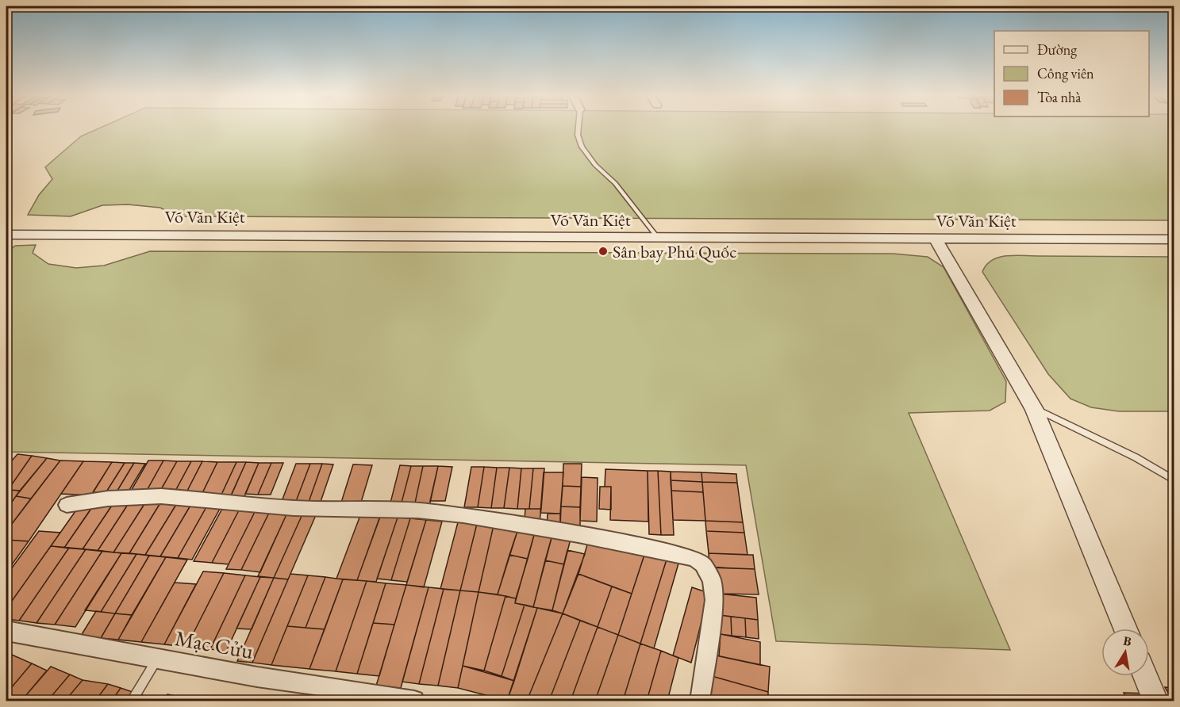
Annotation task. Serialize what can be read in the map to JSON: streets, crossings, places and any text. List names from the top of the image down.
{
  "streets": {
    "street": ["Võ Văn Kiệt", "Mạc Cửu"]
  },
  "places": ["Sân bay Phú Quốc"],
  "legend": ["Đường", "Công viên", "Tòa nhà"],
  "north": "top"
}
